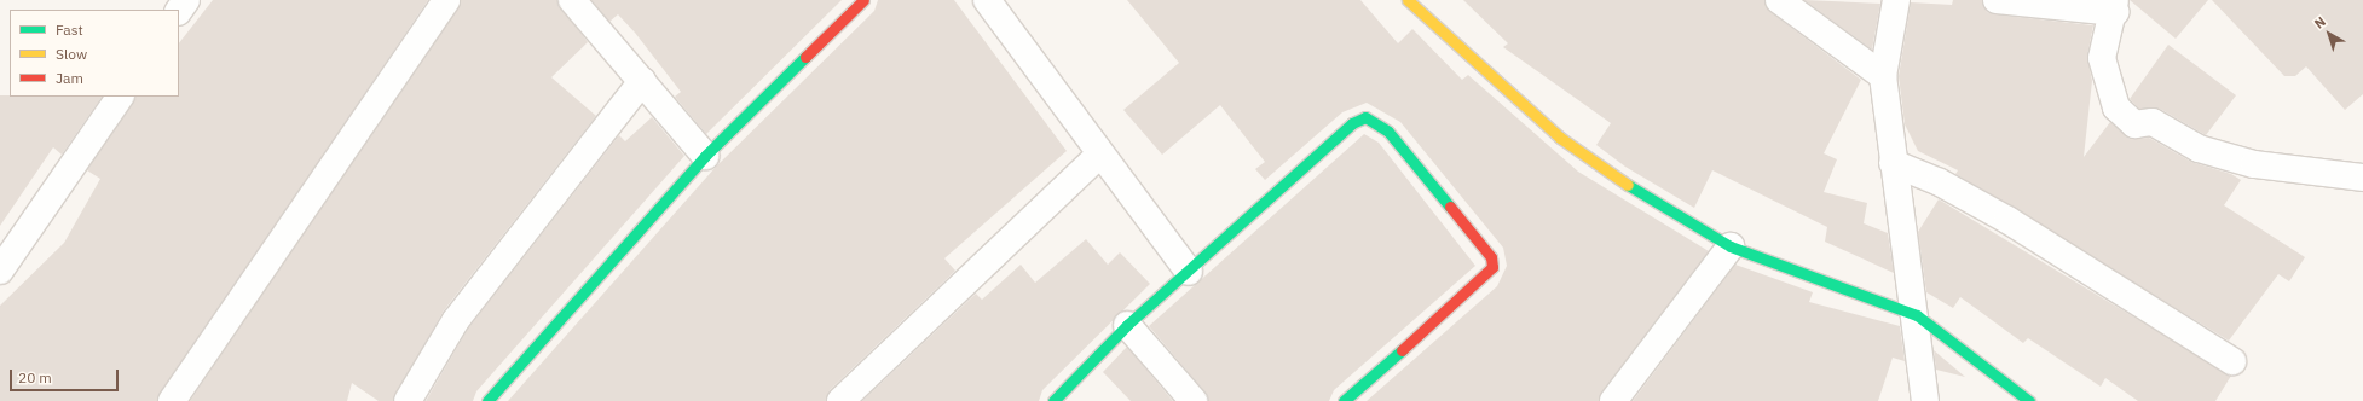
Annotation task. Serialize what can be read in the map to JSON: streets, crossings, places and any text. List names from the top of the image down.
{
  "legend": ["Fast", "Slow", "Jam"],
  "scale_bar": "20 m",
  "north": "top left"
}
